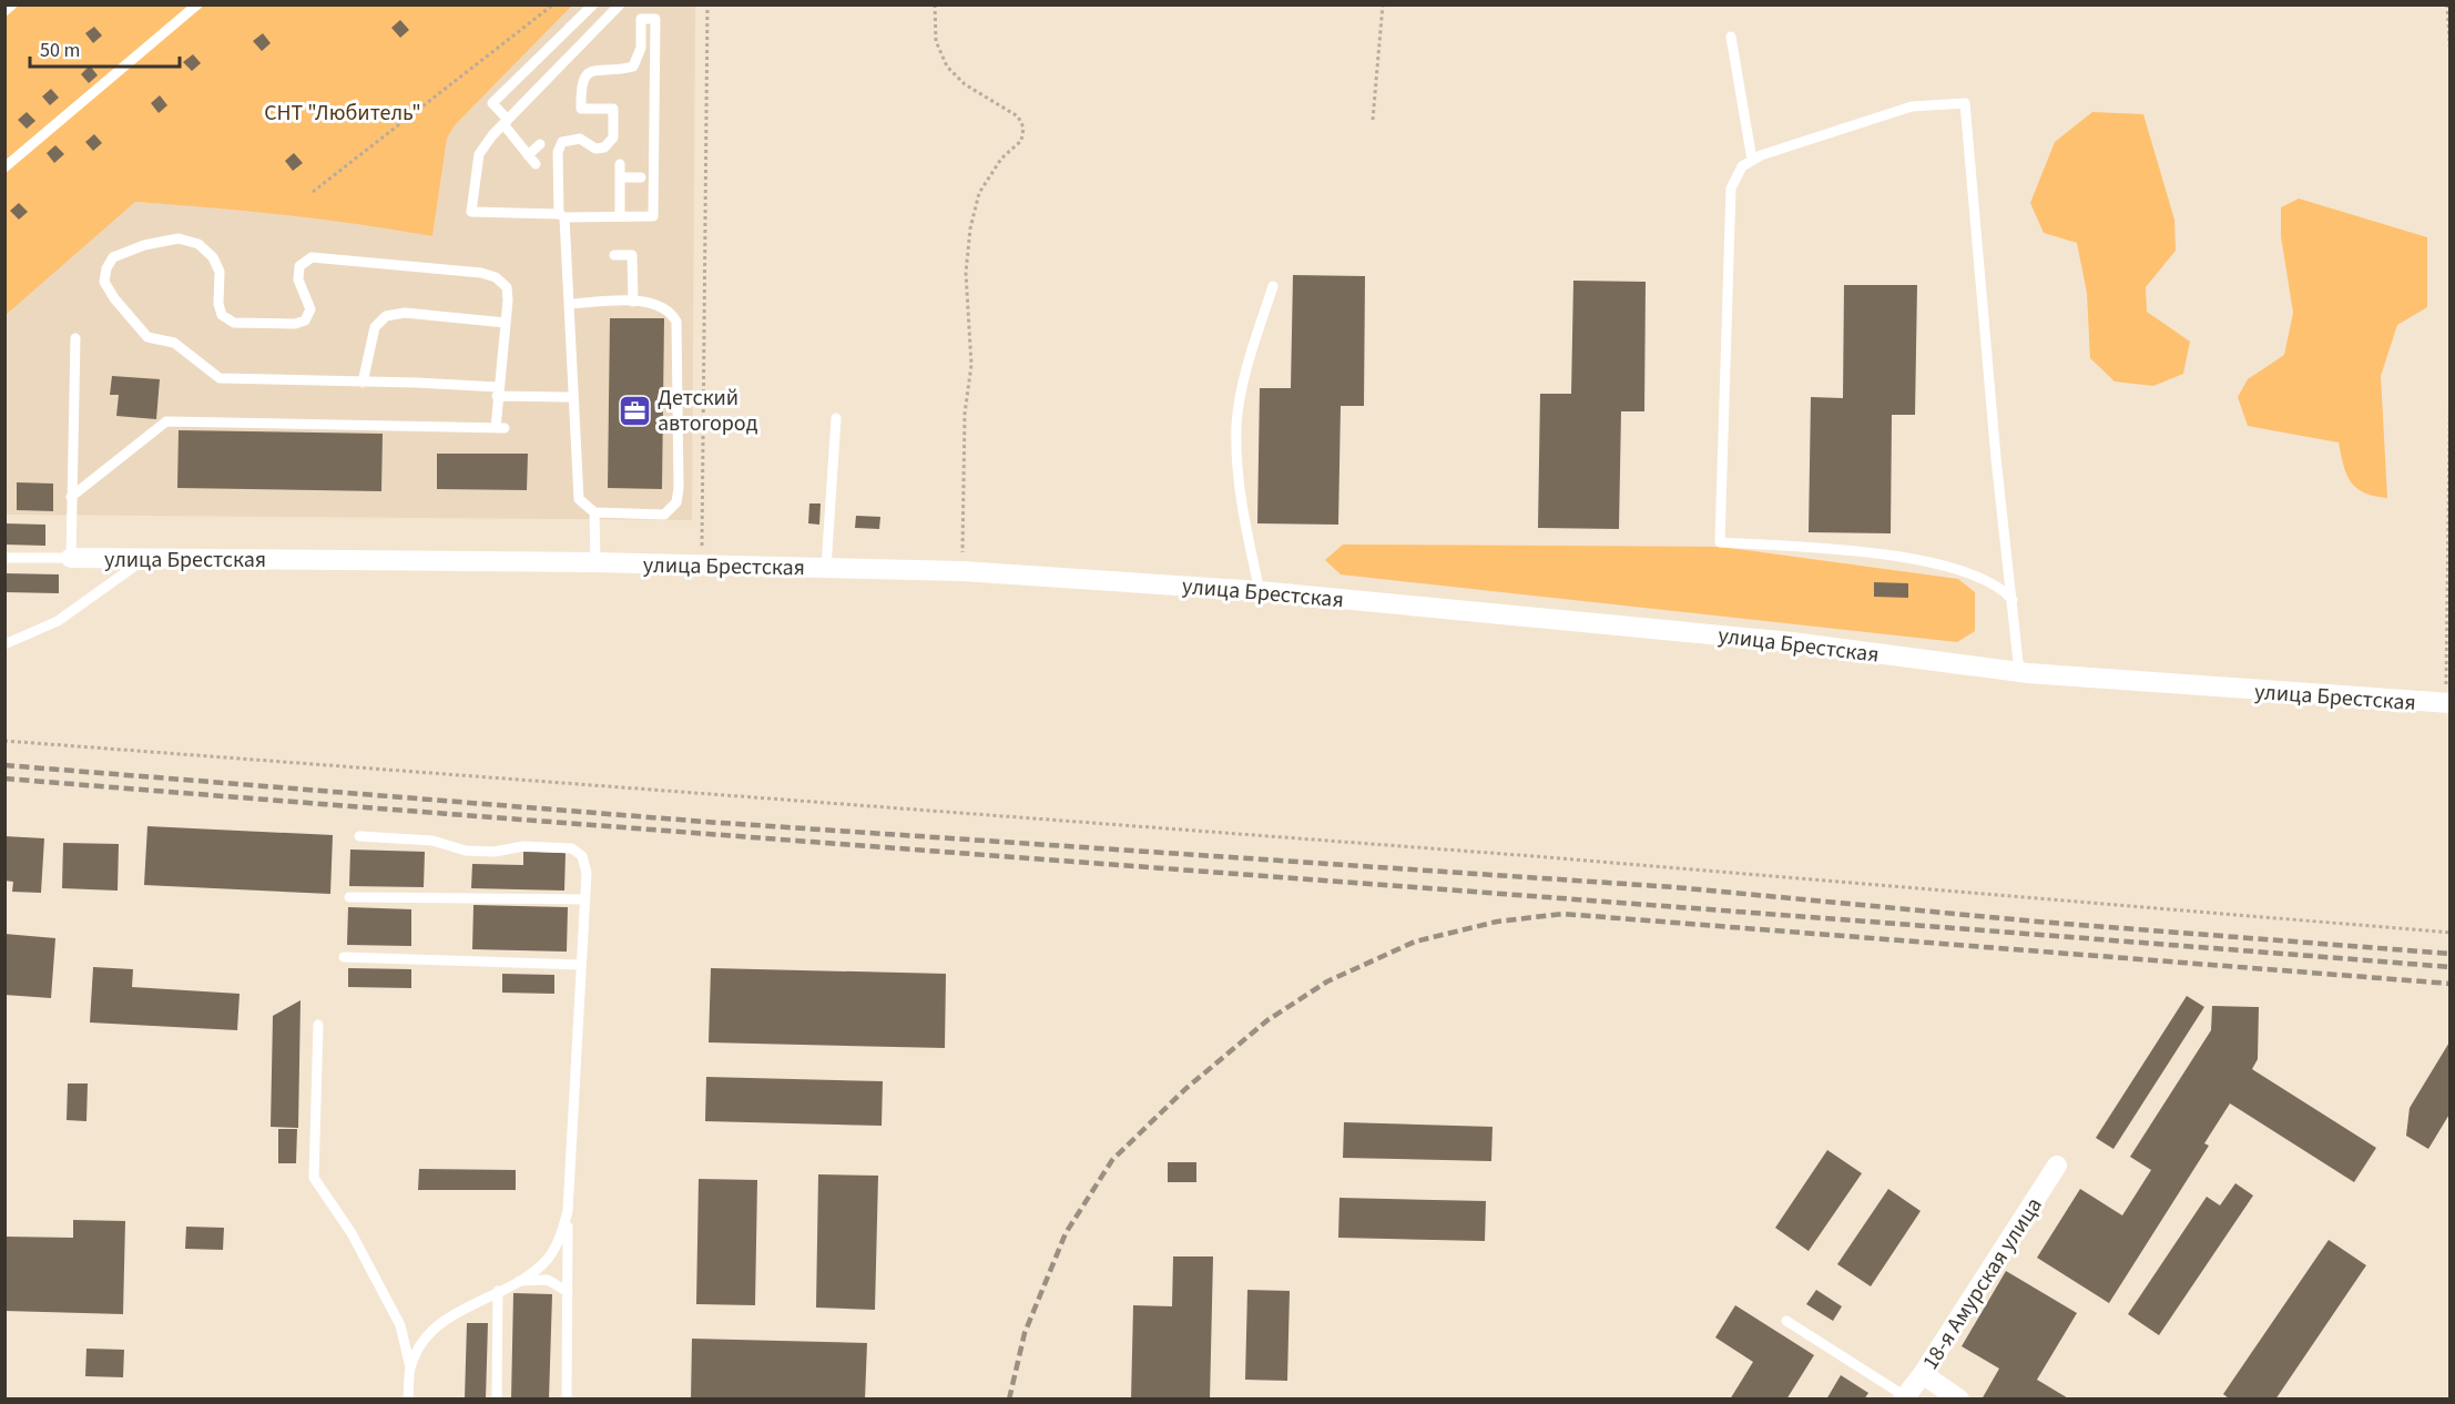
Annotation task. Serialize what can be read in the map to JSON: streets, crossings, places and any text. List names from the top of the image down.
{
  "streets": {
    "street": ["улица Брестская", "18-я Амурская улица"]
  },
  "parks": ["СНТ \"Любитель\""],
  "places": {
    "office": ["Детский автогород"]
  },
  "scale_bar": "50 m"
}
